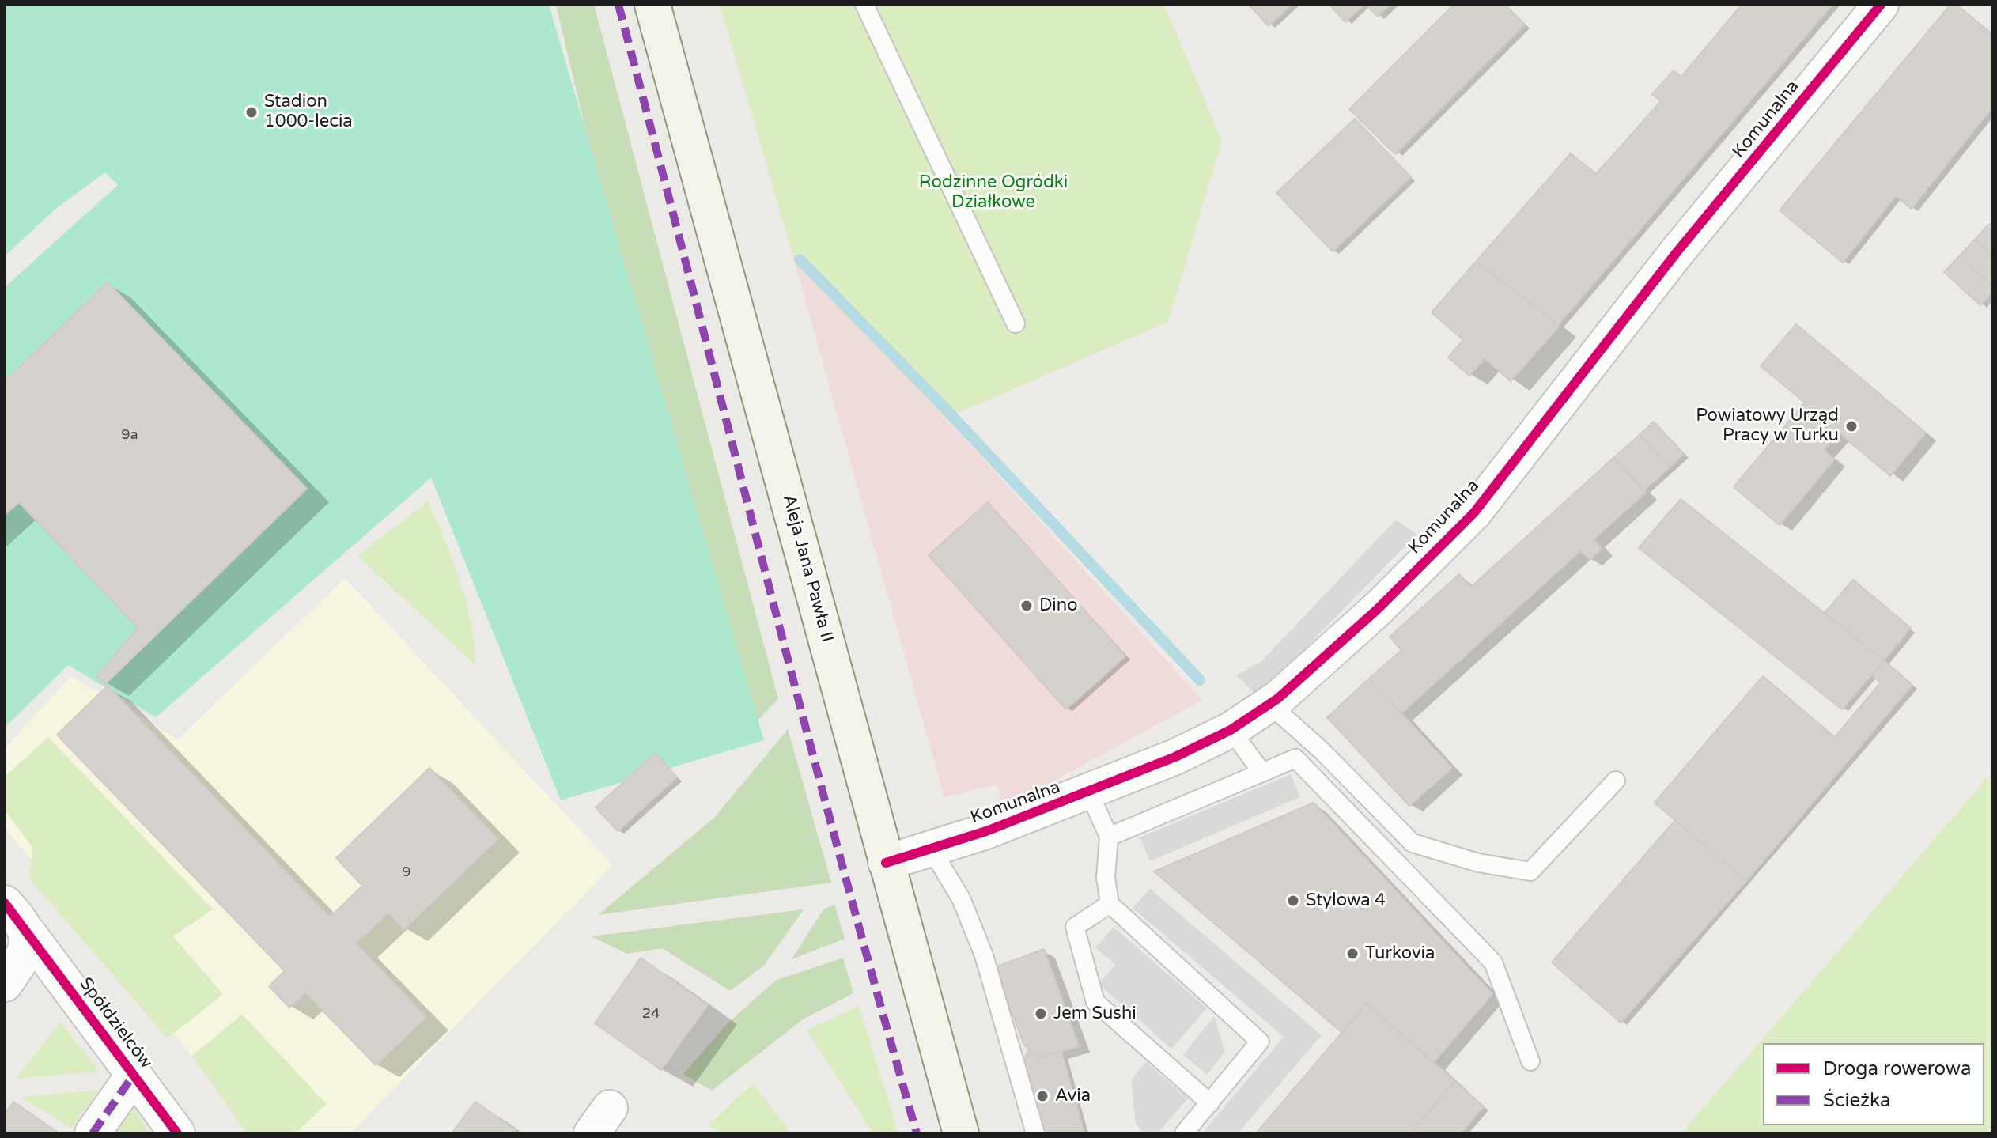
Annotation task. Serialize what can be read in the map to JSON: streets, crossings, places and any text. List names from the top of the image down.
{
  "streets": {
    "main road": ["Aleja Jana Pawła II"],
    "street": ["Komunalna", "Spółdzielców"]
  },
  "crossings": [
    ["Komunalna", "Aleja Jana Pawła II"]
  ],
  "parks": ["Rodzinne Ogródki Działkowe"],
  "places": [
    "Stadion 1000-lecia",
    "Powiatowy Urząd Pracy w Turku",
    "Dino",
    "Stylowa 4",
    "Turkovia",
    "Jem Sushi",
    "Avia"
  ],
  "house_numbers": ["9a", "9", "24"],
  "legend": ["Droga rowerowa", "Ścieżka"]
}
